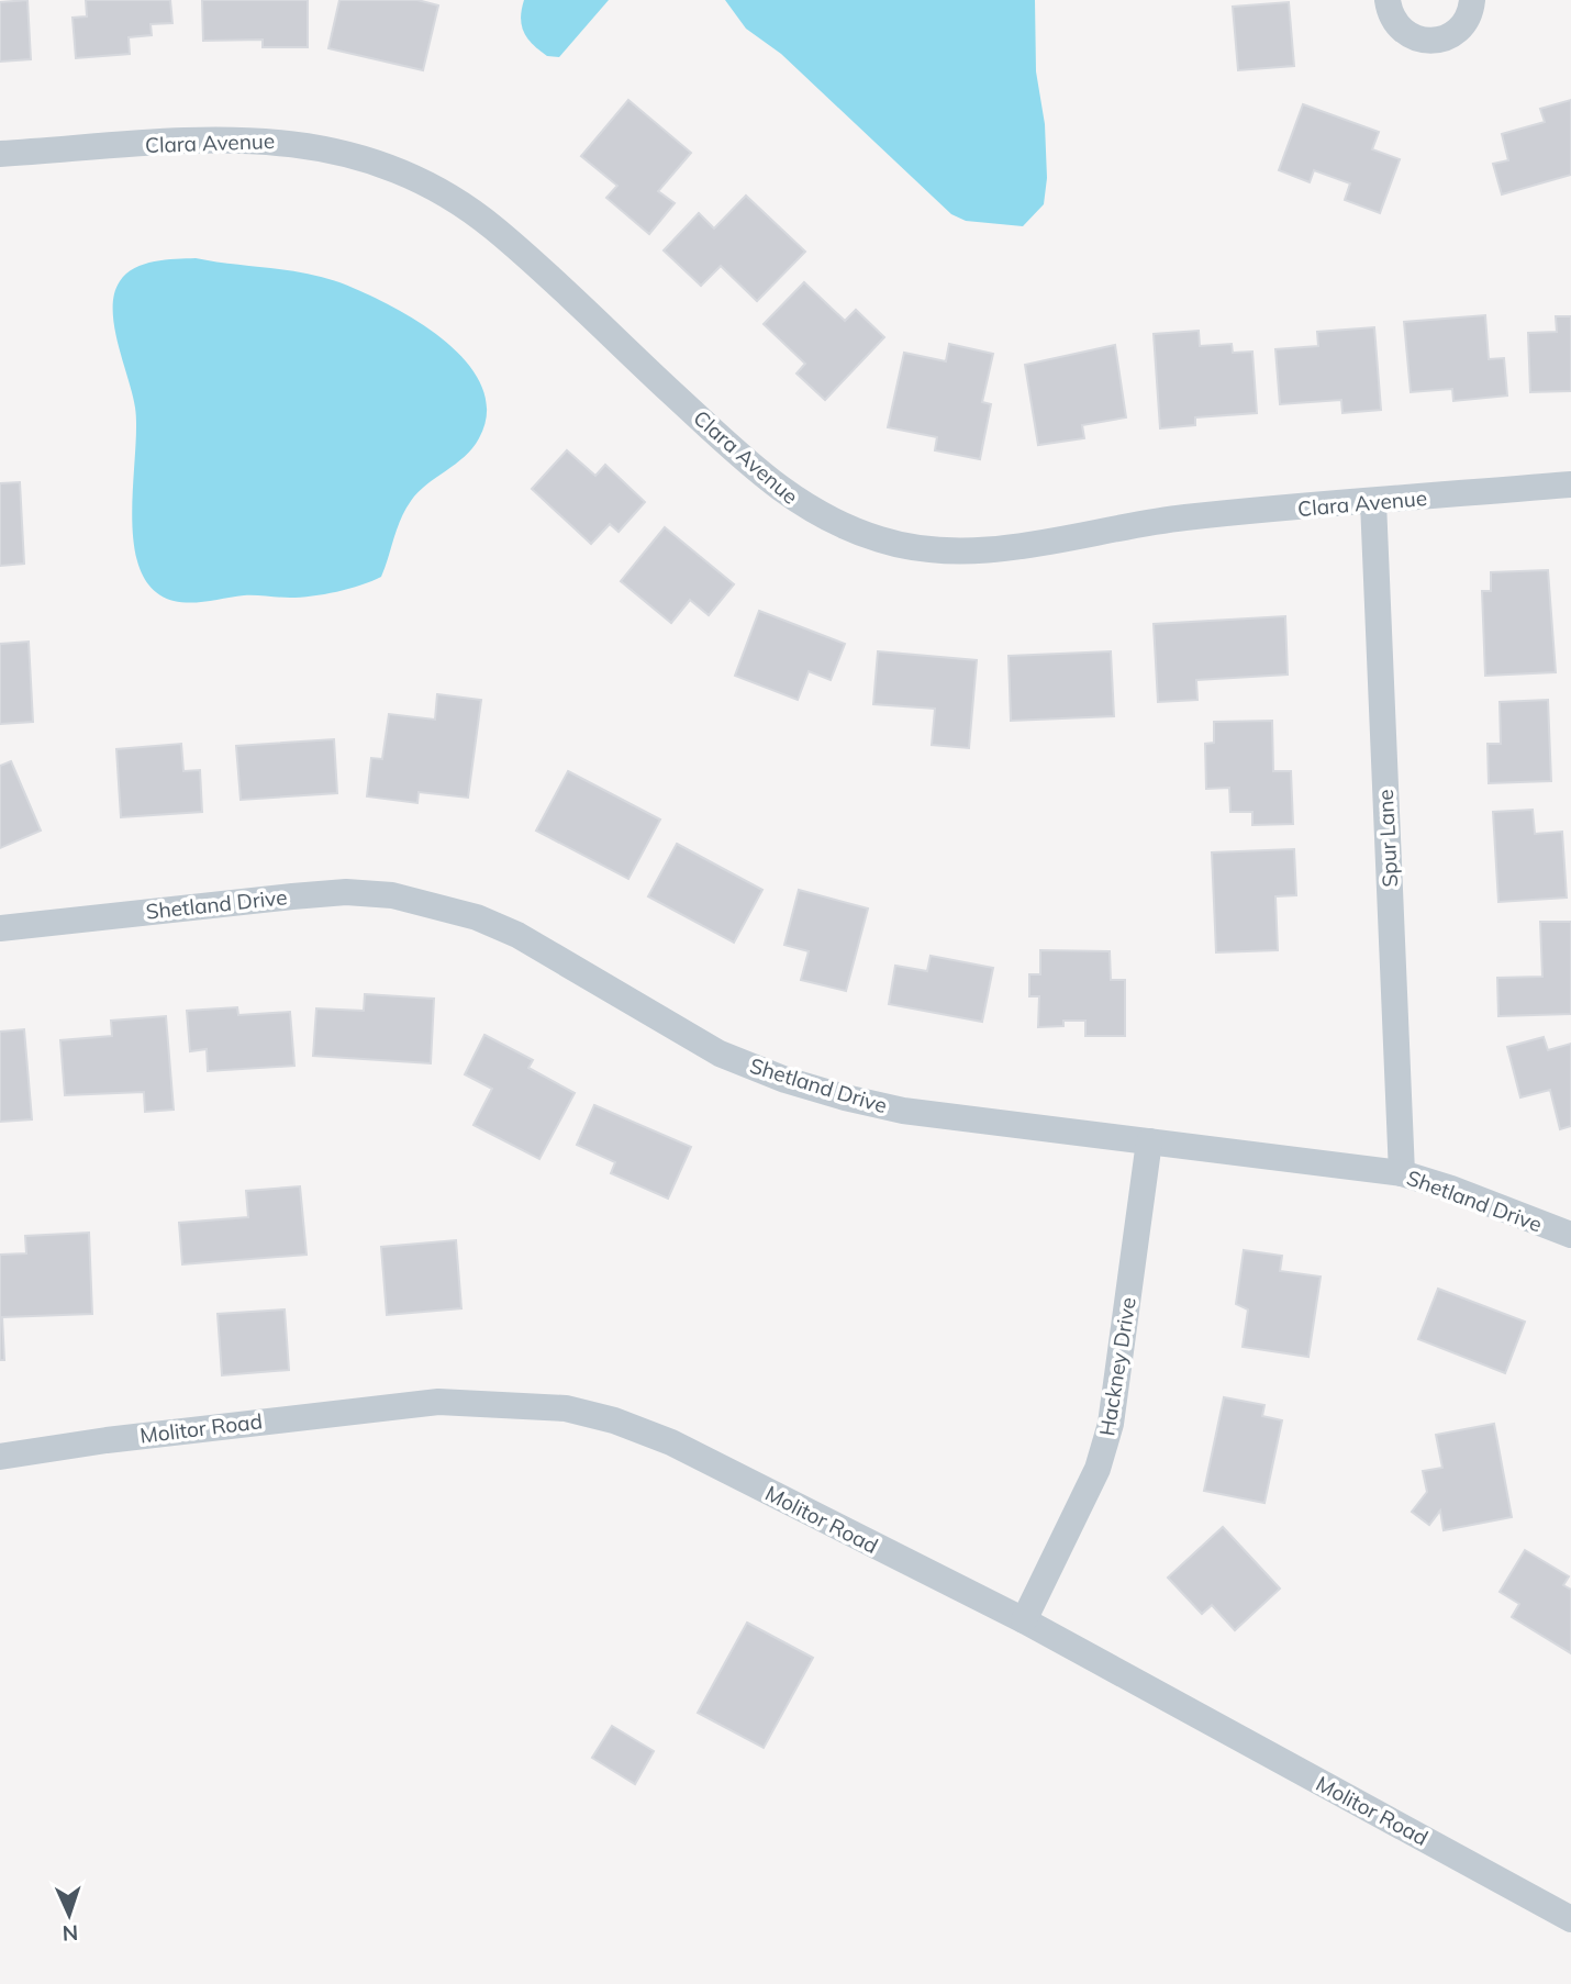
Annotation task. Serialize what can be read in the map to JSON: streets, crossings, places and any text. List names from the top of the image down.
{
  "streets": {
    "street": [
      "Clara Avenue",
      "Spur Lane",
      "Shetland Drive",
      "Hackney Drive",
      "Molitor Road"
    ]
  },
  "crossings": [
    ["Clara Avenue", "Spur Lane"],
    ["Spur Lane", "Shetland Drive"],
    ["Shetland Drive", "Hackney Drive"],
    ["Hackney Drive", "Molitor Road"]
  ],
  "north": "bottom"
}
